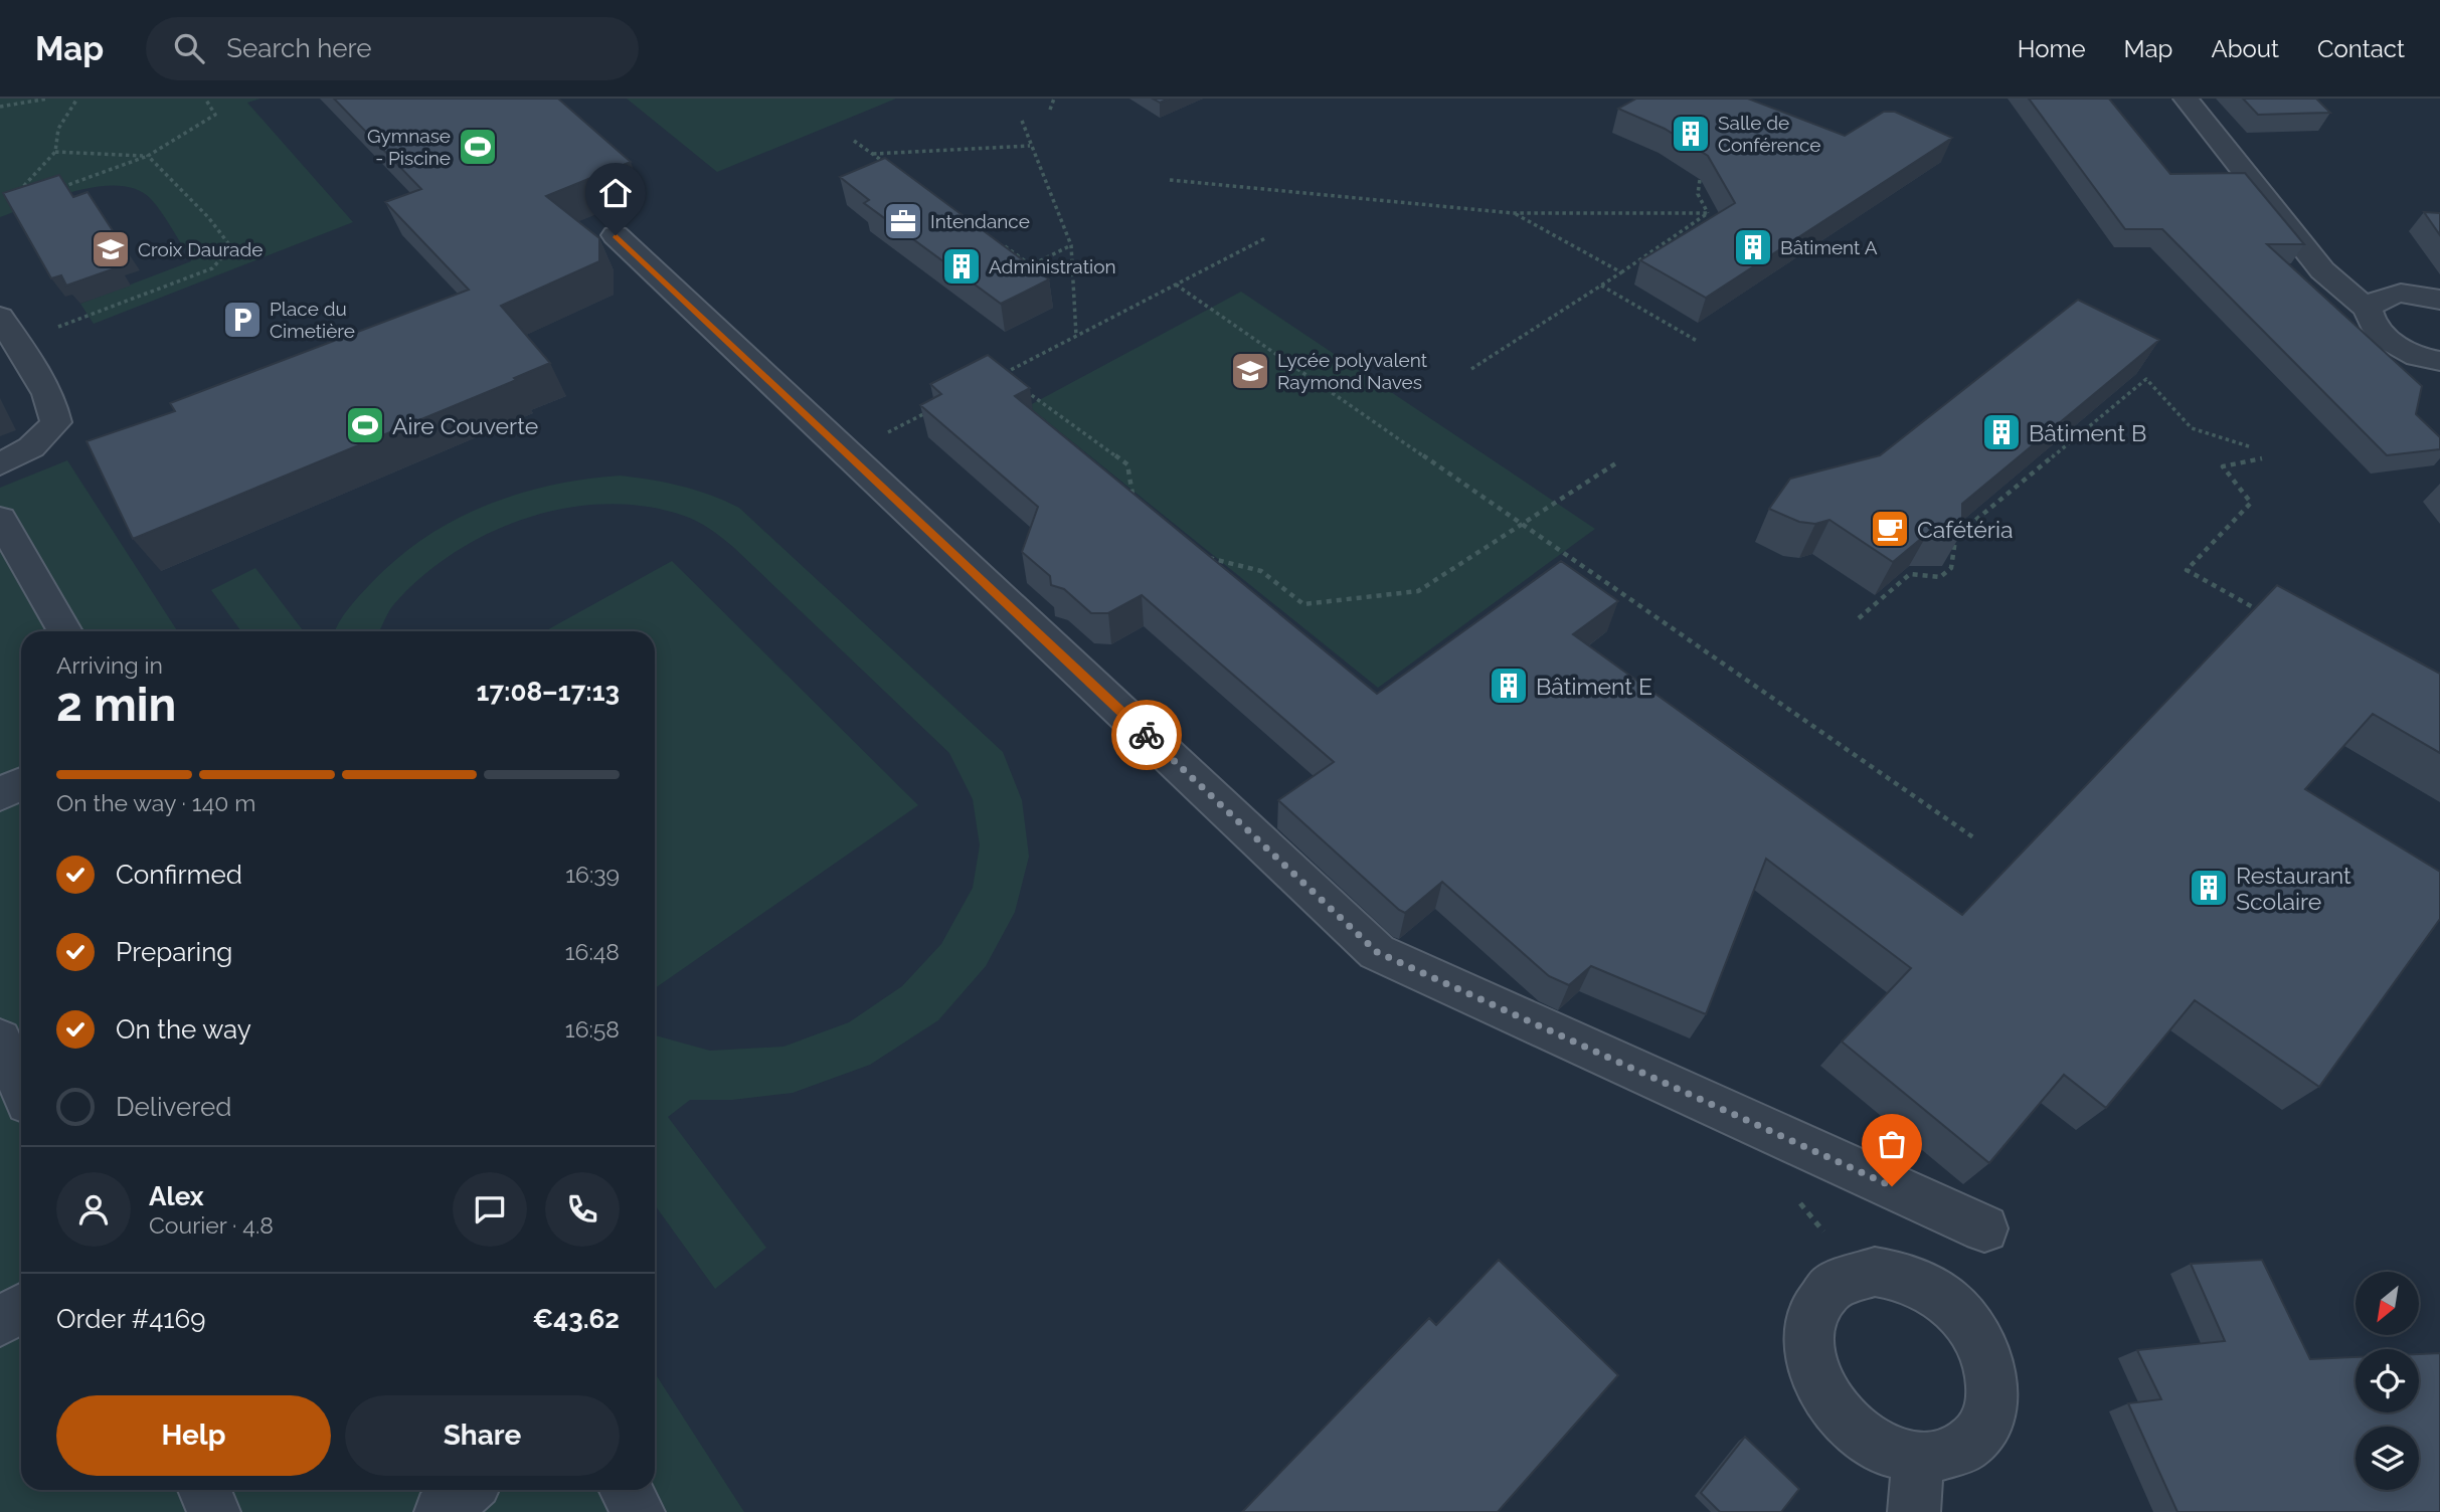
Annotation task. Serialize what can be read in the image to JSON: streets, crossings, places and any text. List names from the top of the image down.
{
  "places": {
    "building": [
      "Salle de Conférence",
      "Bâtiment A",
      "Administration",
      "Bâtiment B",
      "Bâtiment E",
      "Restaurant Scolaire"
    ],
    "sports": ["Gymnase - Piscine", "Aire Couverte"],
    "office": ["Intendance"],
    "school or university": ["Croix Daurade", "Lycée polyvalent Raymond Naves"],
    "parking": ["Place du Cimetière"],
    "cafe": ["Cafétéria"]
  },
  "north": "bottom left",
  "page": {
    "header": "Map",
    "search": "Search here",
    "nav": [
      "Home",
      "Map",
      "About",
      "Contact"
    ],
    "heading": ["2 min", "Arriving in", "17:08–17:13"],
    "panel": [
      "Alex",
      "Courier · 4.8",
      "Order #4169",
      "€43.62"
    ],
    "bar": "On the way · 140 m",
    "list": [
      ["Confirmed", "16:39"],
      ["Preparing", "16:48"],
      ["On the way", "16:58"],
      "Delivered"
    ],
    "buttons": ["Help", "Share"]
  }
}
